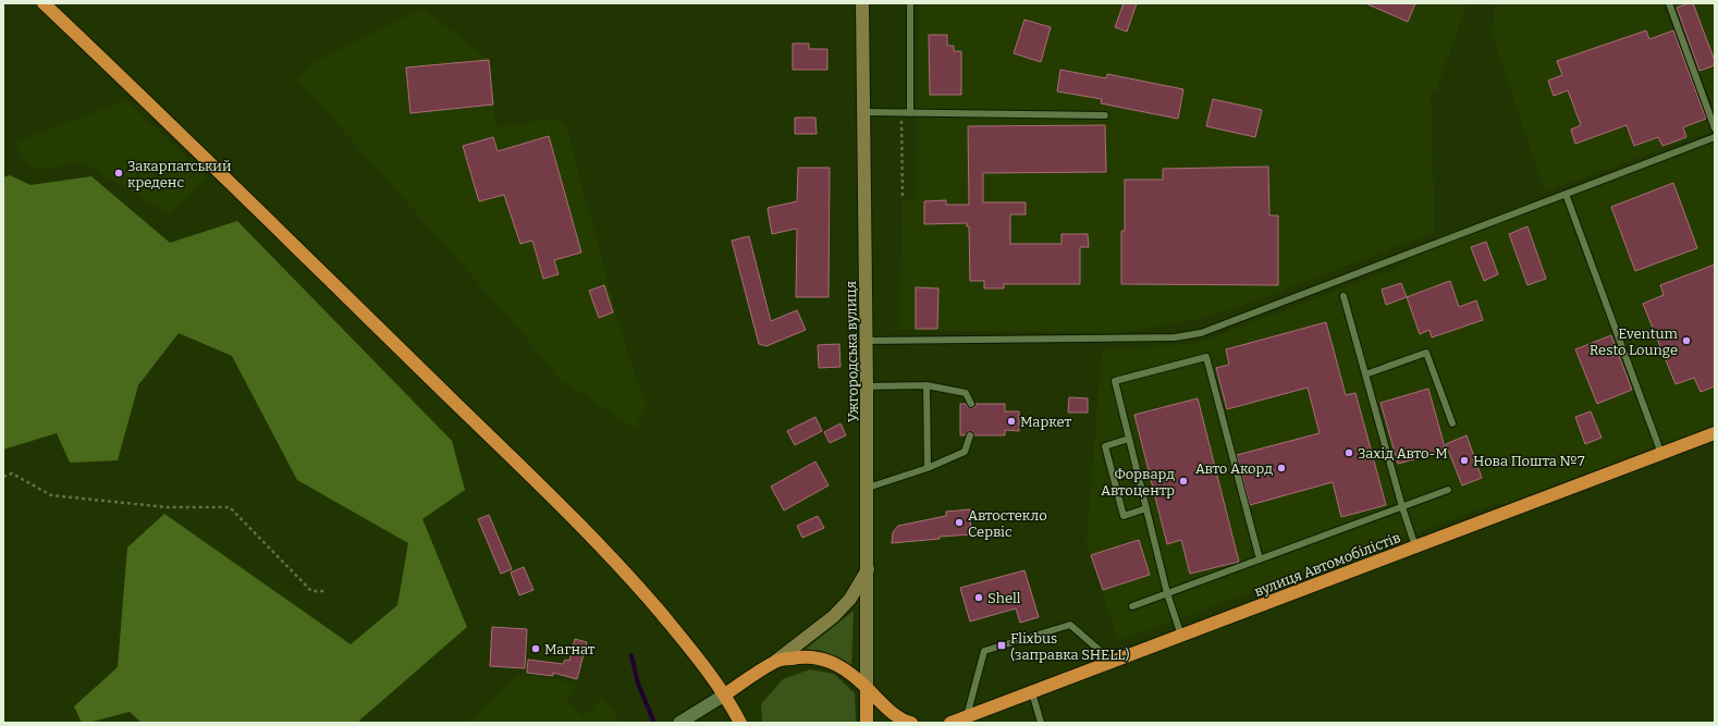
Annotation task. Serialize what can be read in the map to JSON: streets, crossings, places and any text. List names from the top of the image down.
{
  "streets": {
    "highway": ["вулиця Автомобілістів"],
    "main road": ["Ужгородська вулиця"]
  },
  "places": {
    "other": [
      "Закарпатський креденс",
      "Eventum Resto Lounge",
      "Маркет",
      "Захід Авто-М",
      "Нова Пошта №7",
      "Авто Акорд",
      "Форвард Автоцентр",
      "Автостекло Сервіс",
      "Shell",
      "Магнат"
    ],
    "transit": ["Flixbus (заправка SHELL)"]
  }
}
